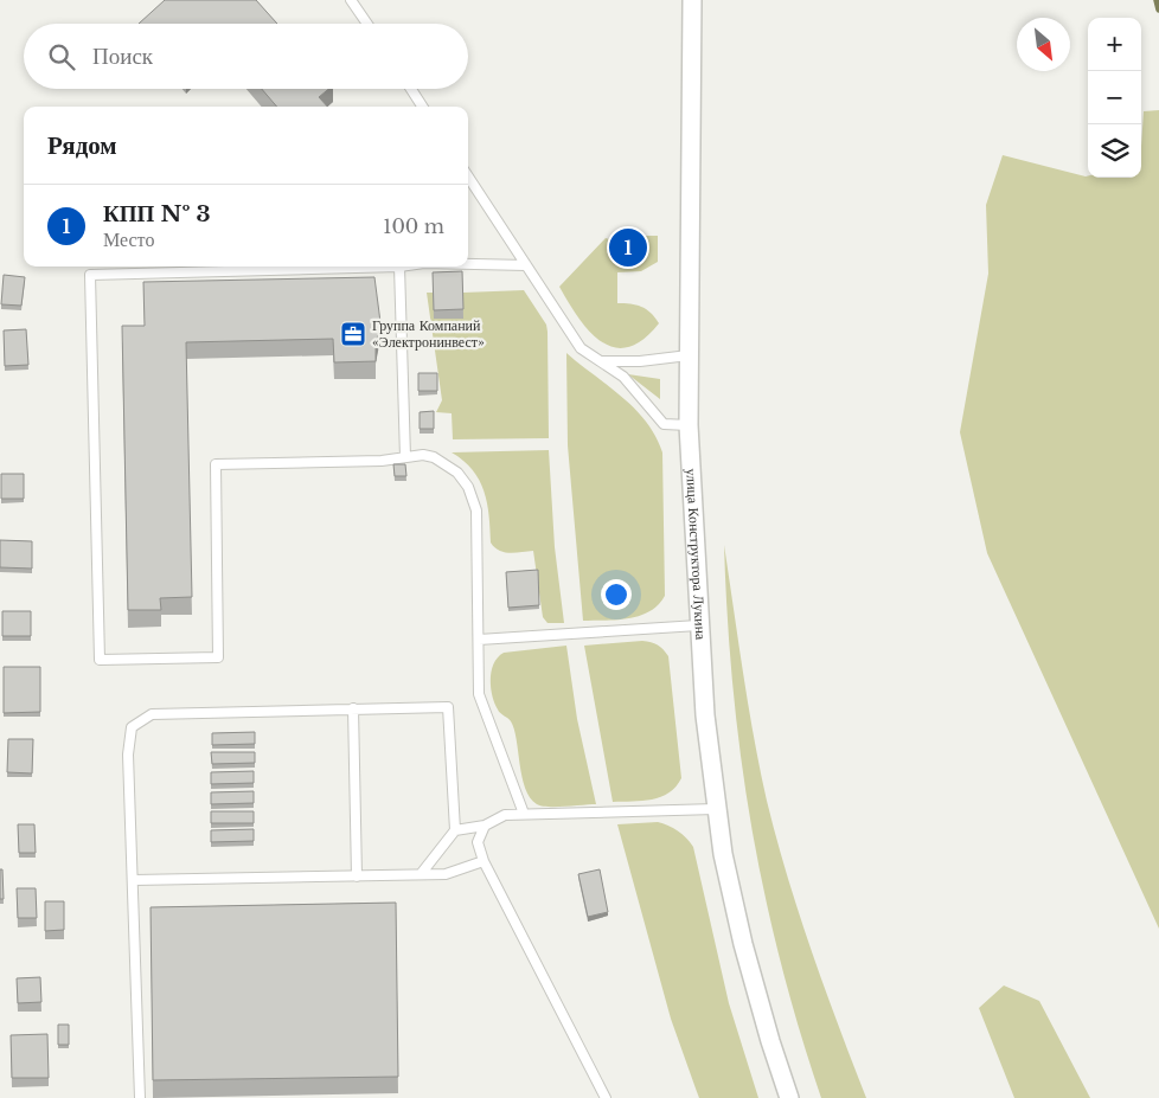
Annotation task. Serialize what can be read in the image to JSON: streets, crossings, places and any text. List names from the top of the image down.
{
  "streets": {
    "street": ["улица Конструктора Лукина"]
  },
  "places": {
    "office": ["Группа Компаний «Электронинвест»"]
  },
  "north": "bottom right",
  "page": {
    "map_buttons": ["+", "−"],
    "search": "Поиск",
    "heading": "Рядом",
    "list": [
      {
        "mark": "1",
        "name": "КПП № 3",
        "note": "Место",
        "value": "100 m"
      }
    ],
    "pins": "1"
  }
}
